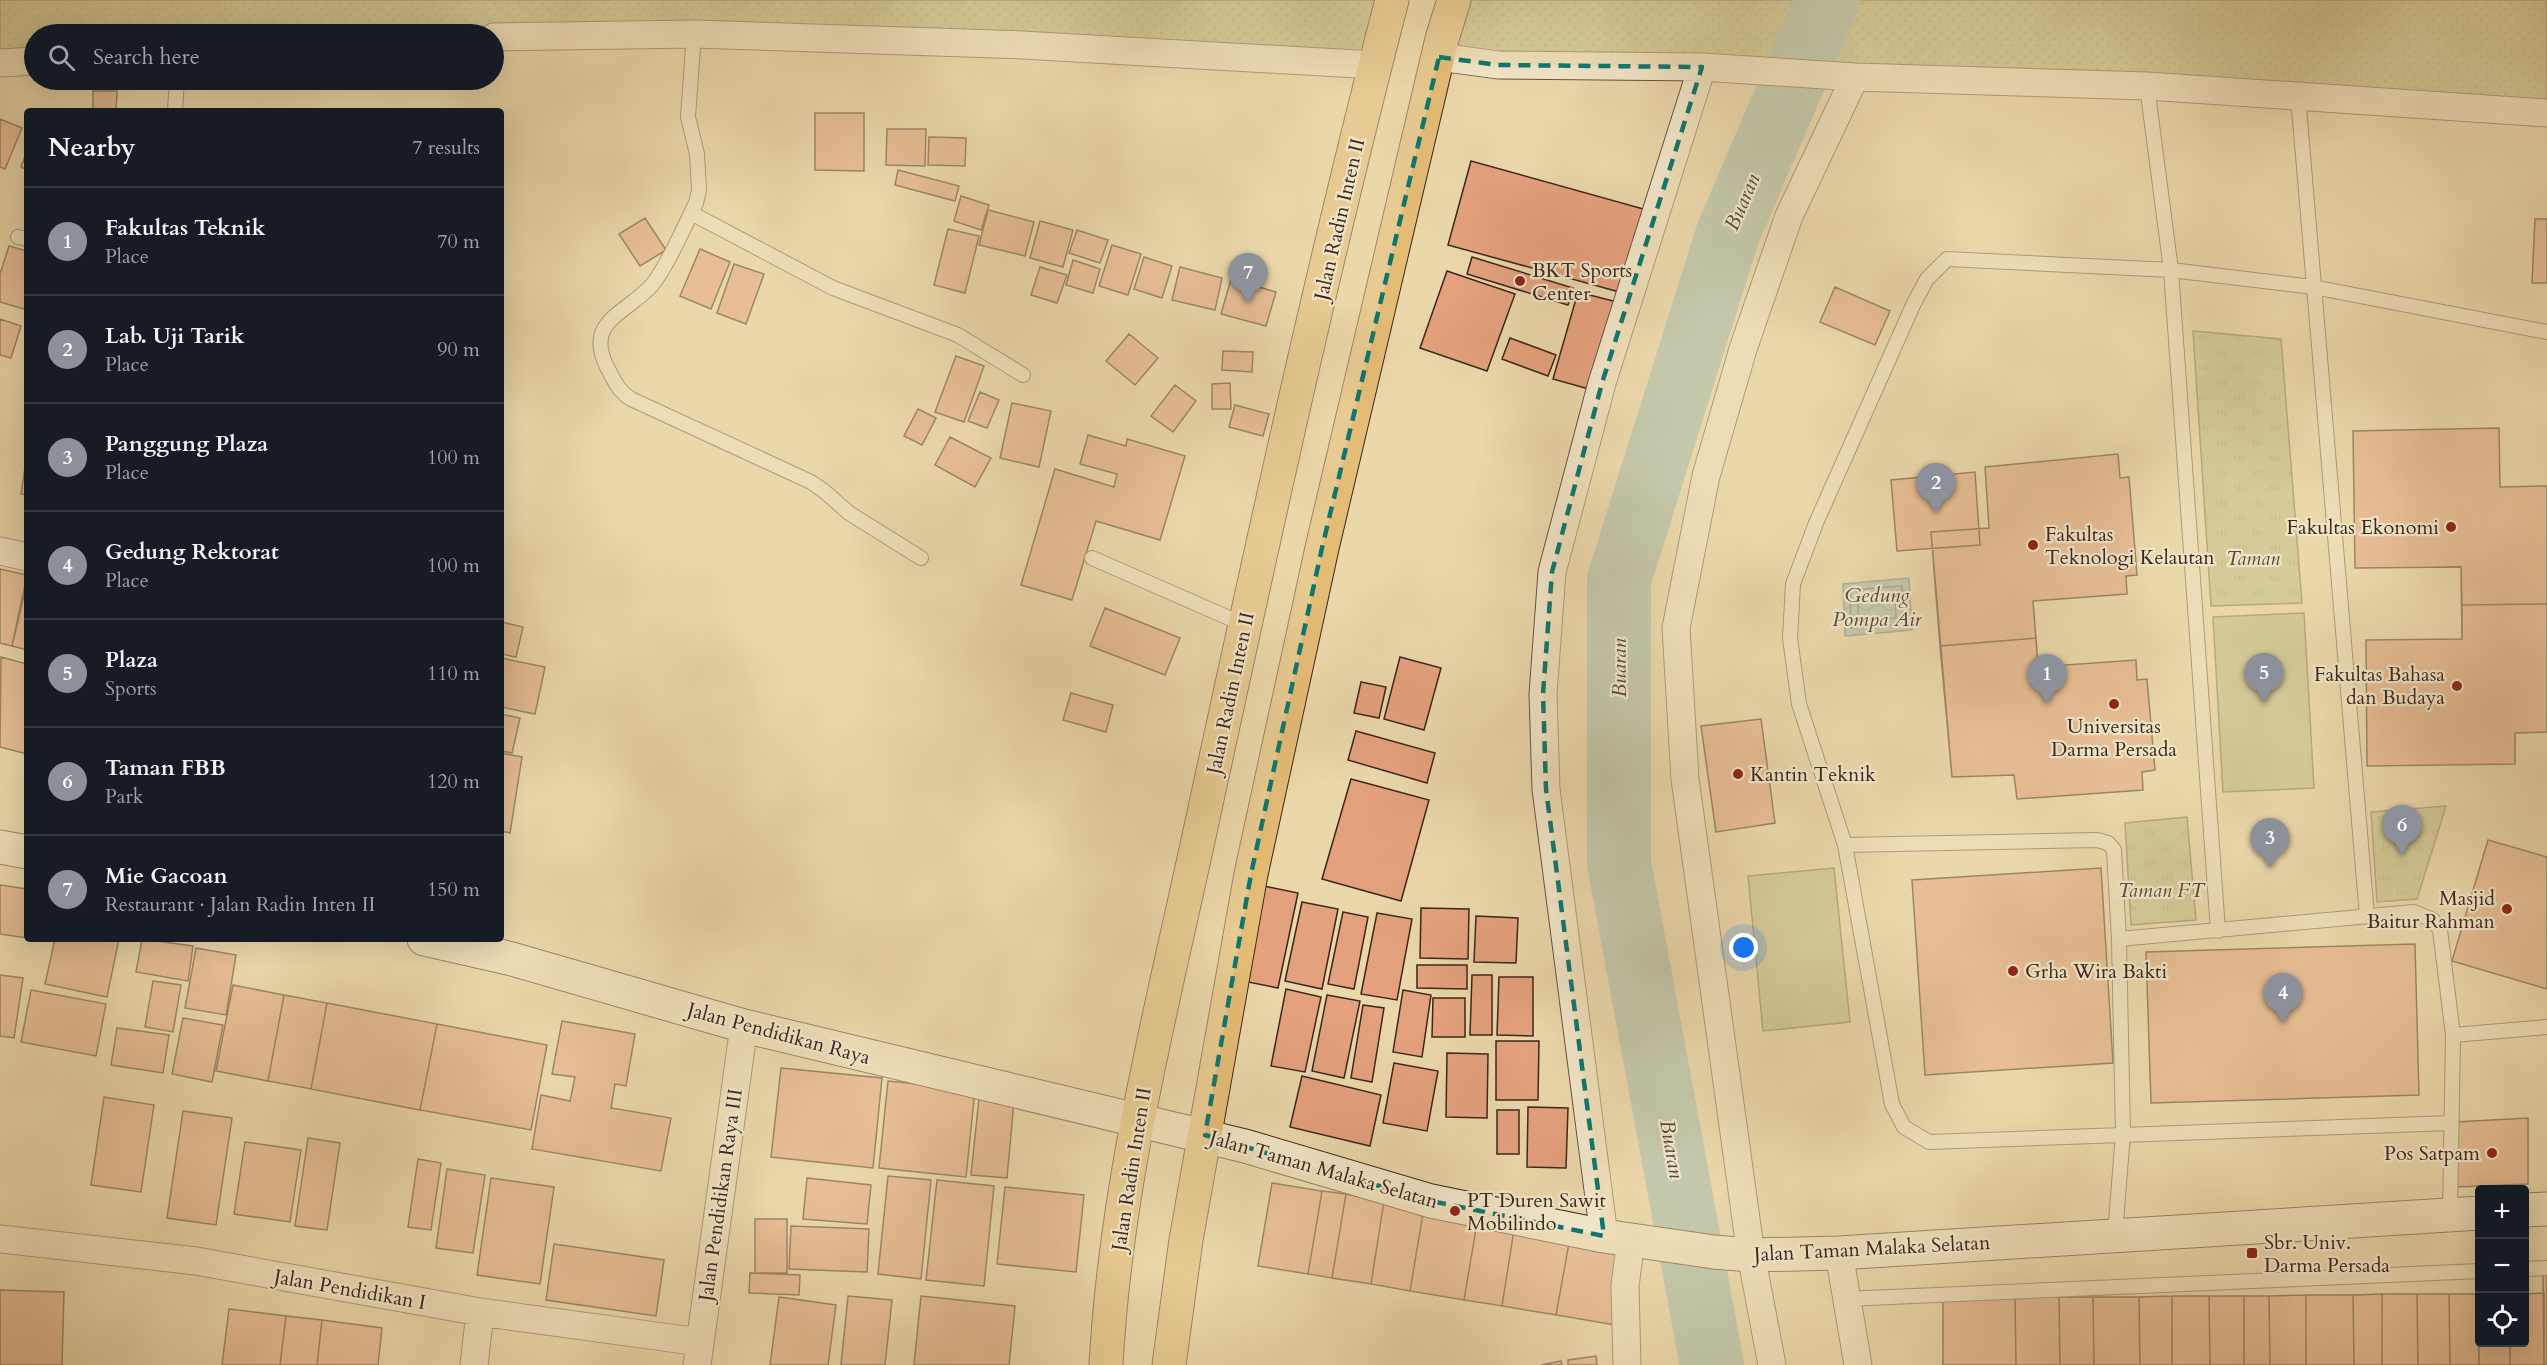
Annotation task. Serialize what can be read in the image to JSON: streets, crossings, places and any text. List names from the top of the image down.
{
  "streets": {
    "main road": ["Jalan Radin Inten II"],
    "street": [
      "Jalan Pendidikan Raya",
      "Jalan Taman Malaka Selatan",
      "Jalan Pendidikan Raya III",
      "Jalan Pendidikan I"
    ]
  },
  "crossings": [
    ["Jalan Radin Inten II", "Jalan Pendidikan Raya"],
    ["Jalan Radin Inten II", "Jalan Taman Malaka Selatan"],
    ["Jalan Pendidikan Raya", "Jalan Taman Malaka Selatan"],
    ["Jalan Pendidikan Raya", "Jalan Pendidikan Raya III"],
    ["Jalan Pendidikan Raya III", "Jalan Pendidikan I"]
  ],
  "water": ["Buaran", "Gedung Pompa Air"],
  "parks": ["Taman", "Taman FT"],
  "places": {
    "other": [
      "BKT Sports Center",
      "Fakultas Ekonomi",
      "Fakultas Teknologi Kelautan",
      "Fakultas Bahasa dan Budaya",
      "Universitas Darma Persada",
      "Kantin Teknik",
      "Masjid Baitur Rahman",
      "Grha Wira Bakti",
      "Pos Satpam",
      "PT Duren Sawit Mobilindo"
    ],
    "transit": ["Sbr. Univ. Darma Persada"]
  },
  "page": {
    "search": "Search here",
    "heading": ["Nearby", "7 results"],
    "list": [
      {
        "mark": "1",
        "name": "Fakultas Teknik",
        "note": "Place",
        "value": "70 m"
      },
      {
        "mark": "2",
        "name": "Lab. Uji Tarik",
        "note": "Place",
        "value": "90 m"
      },
      {
        "mark": "3",
        "name": "Panggung Plaza",
        "note": "Place",
        "value": "100 m"
      },
      {
        "mark": "4",
        "name": "Gedung Rektorat",
        "note": "Place",
        "value": "100 m"
      },
      {
        "mark": "5",
        "name": "Plaza",
        "note": "Sports",
        "value": "110 m"
      },
      {
        "mark": "6",
        "name": "Taman FBB",
        "note": "Park",
        "value": "120 m"
      },
      {
        "mark": "7",
        "name": "Mie Gacoan",
        "note": "Restaurant · Jalan Radin Inten II",
        "value": "150 m"
      }
    ],
    "pins": [
      "7",
      "2",
      "5",
      "1",
      "6",
      "3",
      "4"
    ],
    "map_buttons": ["+", "−"]
  }
}
